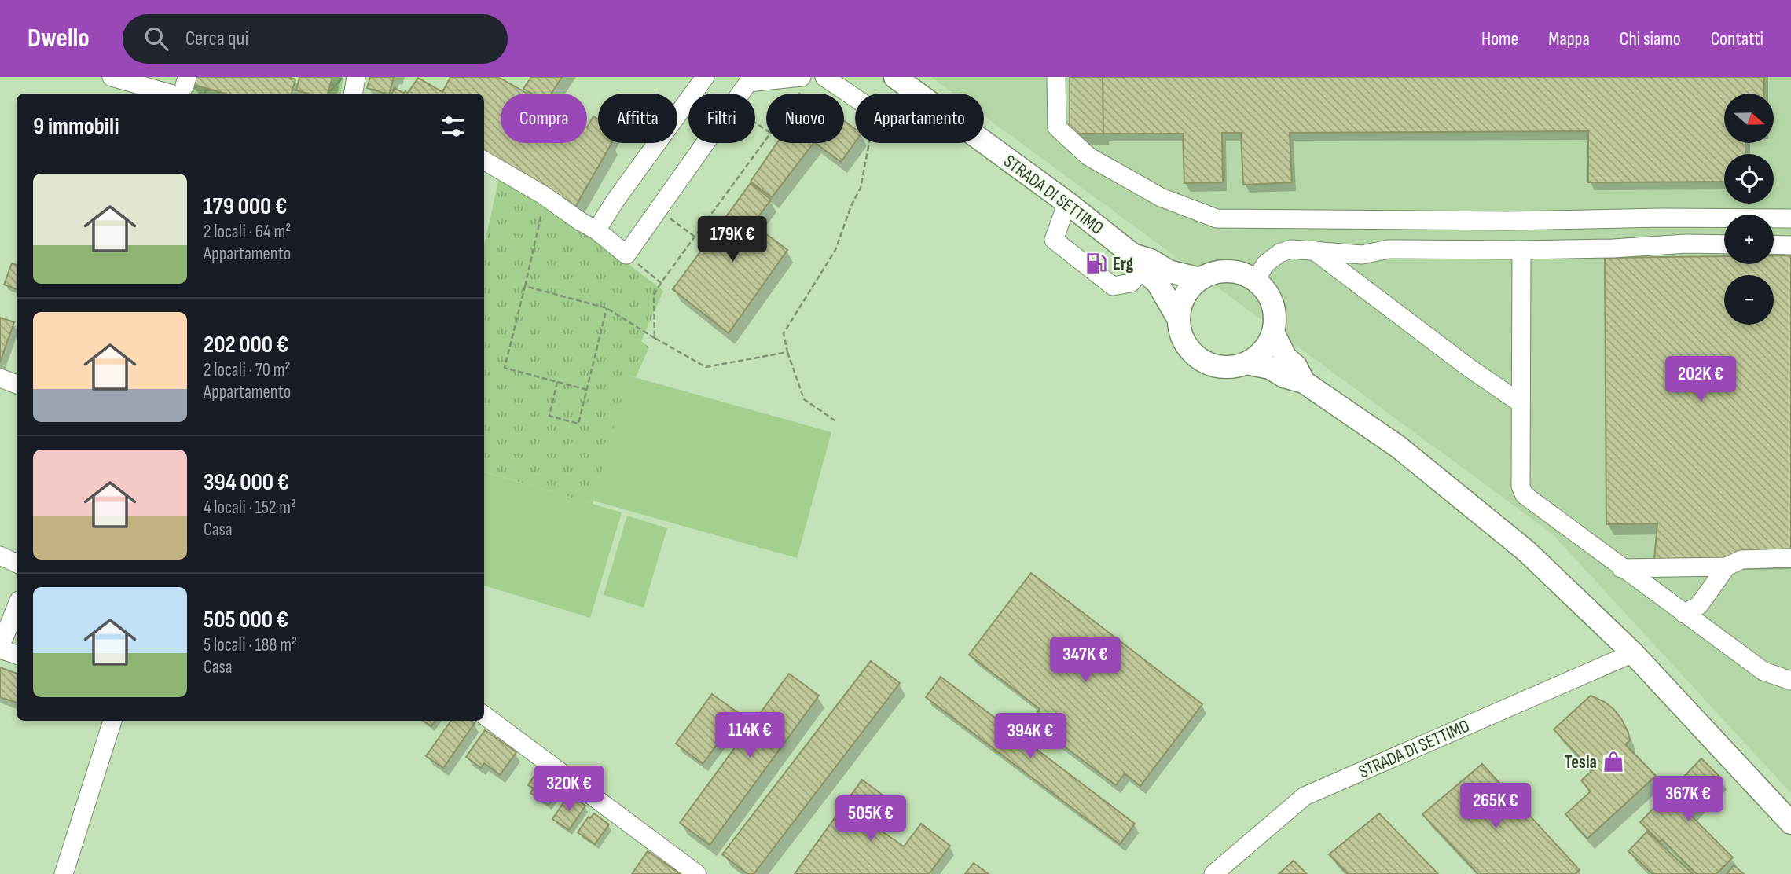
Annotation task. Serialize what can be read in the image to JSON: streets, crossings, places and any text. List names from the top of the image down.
{
  "streets": {
    "main road": ["STRADA DI SETTIMO"]
  },
  "places": {
    "fuel station": ["Erg"],
    "shop": ["Tesla"]
  },
  "north": "right",
  "page": {
    "header": "Dwello",
    "search": "Cerca qui",
    "nav": [
      "Home",
      "Mappa",
      "Chi siamo",
      "Contatti"
    ],
    "map_buttons": ["+", "−"],
    "chip": [
      "Compra",
      "Affitta",
      "Filtri",
      "Nuovo",
      "Appartamento"
    ],
    "heading": "9 immobili",
    "list": [
      {
        "name": "179 000 €",
        "note": "2 locali · 64 m² · Appartamento"
      },
      {
        "name": "202 000 €",
        "note": "2 locali · 70 m² · Appartamento"
      },
      {
        "name": "394 000 €",
        "note": "4 locali · 152 m² · Casa"
      },
      {
        "name": "505 000 €",
        "note": "5 locali · 188 m² · Casa"
      }
    ],
    "price": [
      "179K €",
      "202K €",
      "347K €",
      "114K €",
      "394K €",
      "320K €",
      "367K €",
      "265K €",
      "505K €"
    ]
  }
}
